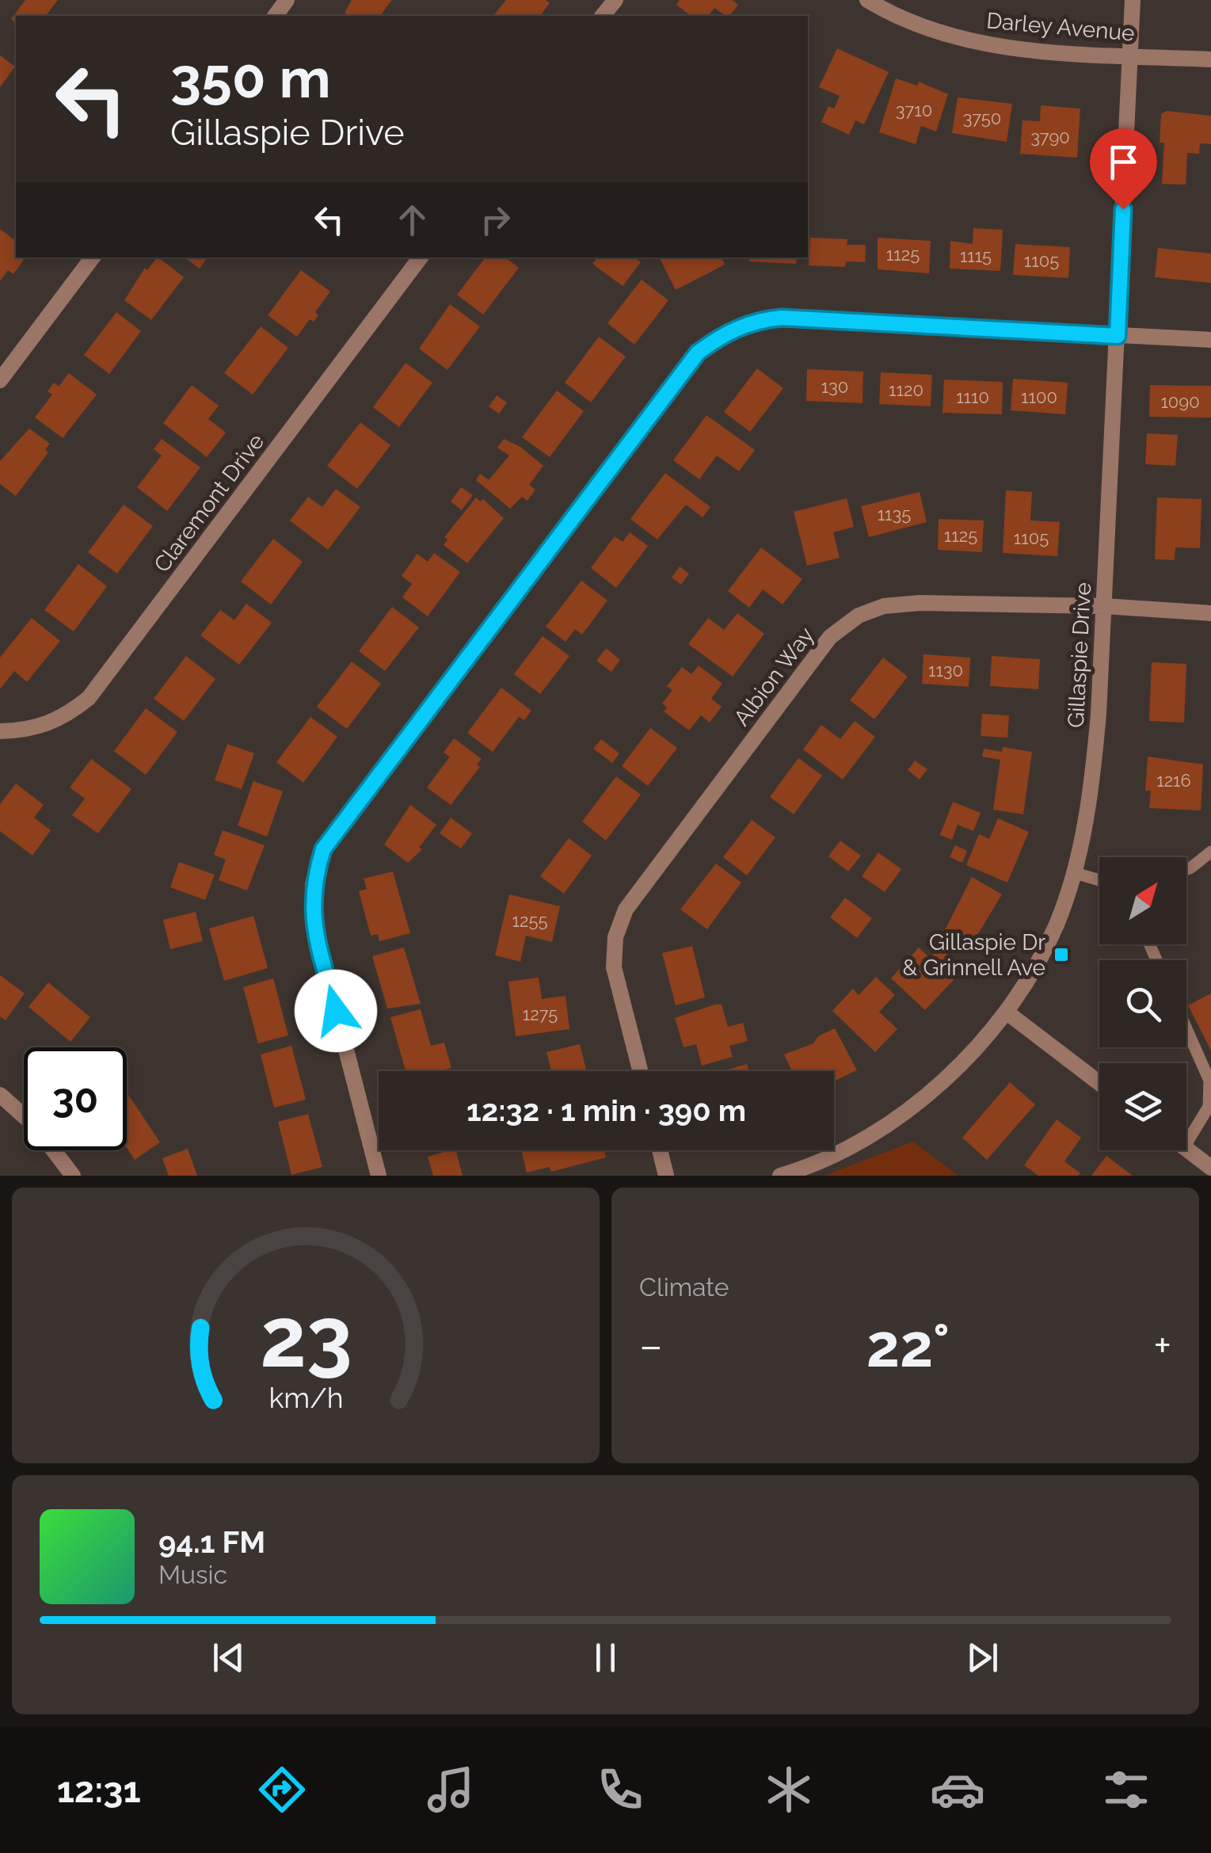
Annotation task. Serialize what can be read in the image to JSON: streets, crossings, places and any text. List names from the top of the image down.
{
  "streets": {
    "street": [
      "Darley Avenue",
      "Claremont Drive",
      "Gillaspie Drive",
      "Albion Way"
    ]
  },
  "crossings": [
    ["Darley Avenue", "Gillaspie Drive"],
    ["Gillaspie Drive", "Albion Way"]
  ],
  "places": {
    "transit": ["Gillaspie Dr & Grinnell Ave"]
  },
  "house_numbers": [
    "3710",
    "3750",
    "3790",
    "1125",
    "1115",
    "1105",
    "130",
    "1120",
    "1110",
    "1100",
    "1090",
    "1135",
    "1125",
    "1105",
    "1130",
    "1216",
    "1255",
    "1275"
  ],
  "north": "top right",
  "page": {
    "turn": ["350 m", "Gillaspie Drive"],
    "limit": "30",
    "trip": "12:32 · 1 min · 390 m",
    "tile": "Climate",
    "heat": ["−", "22°", "+"],
    "song": ["94.1 FM", "Music"],
    "tabs": "12:31",
    "gauge": ["23", "km/h"]
  }
}
